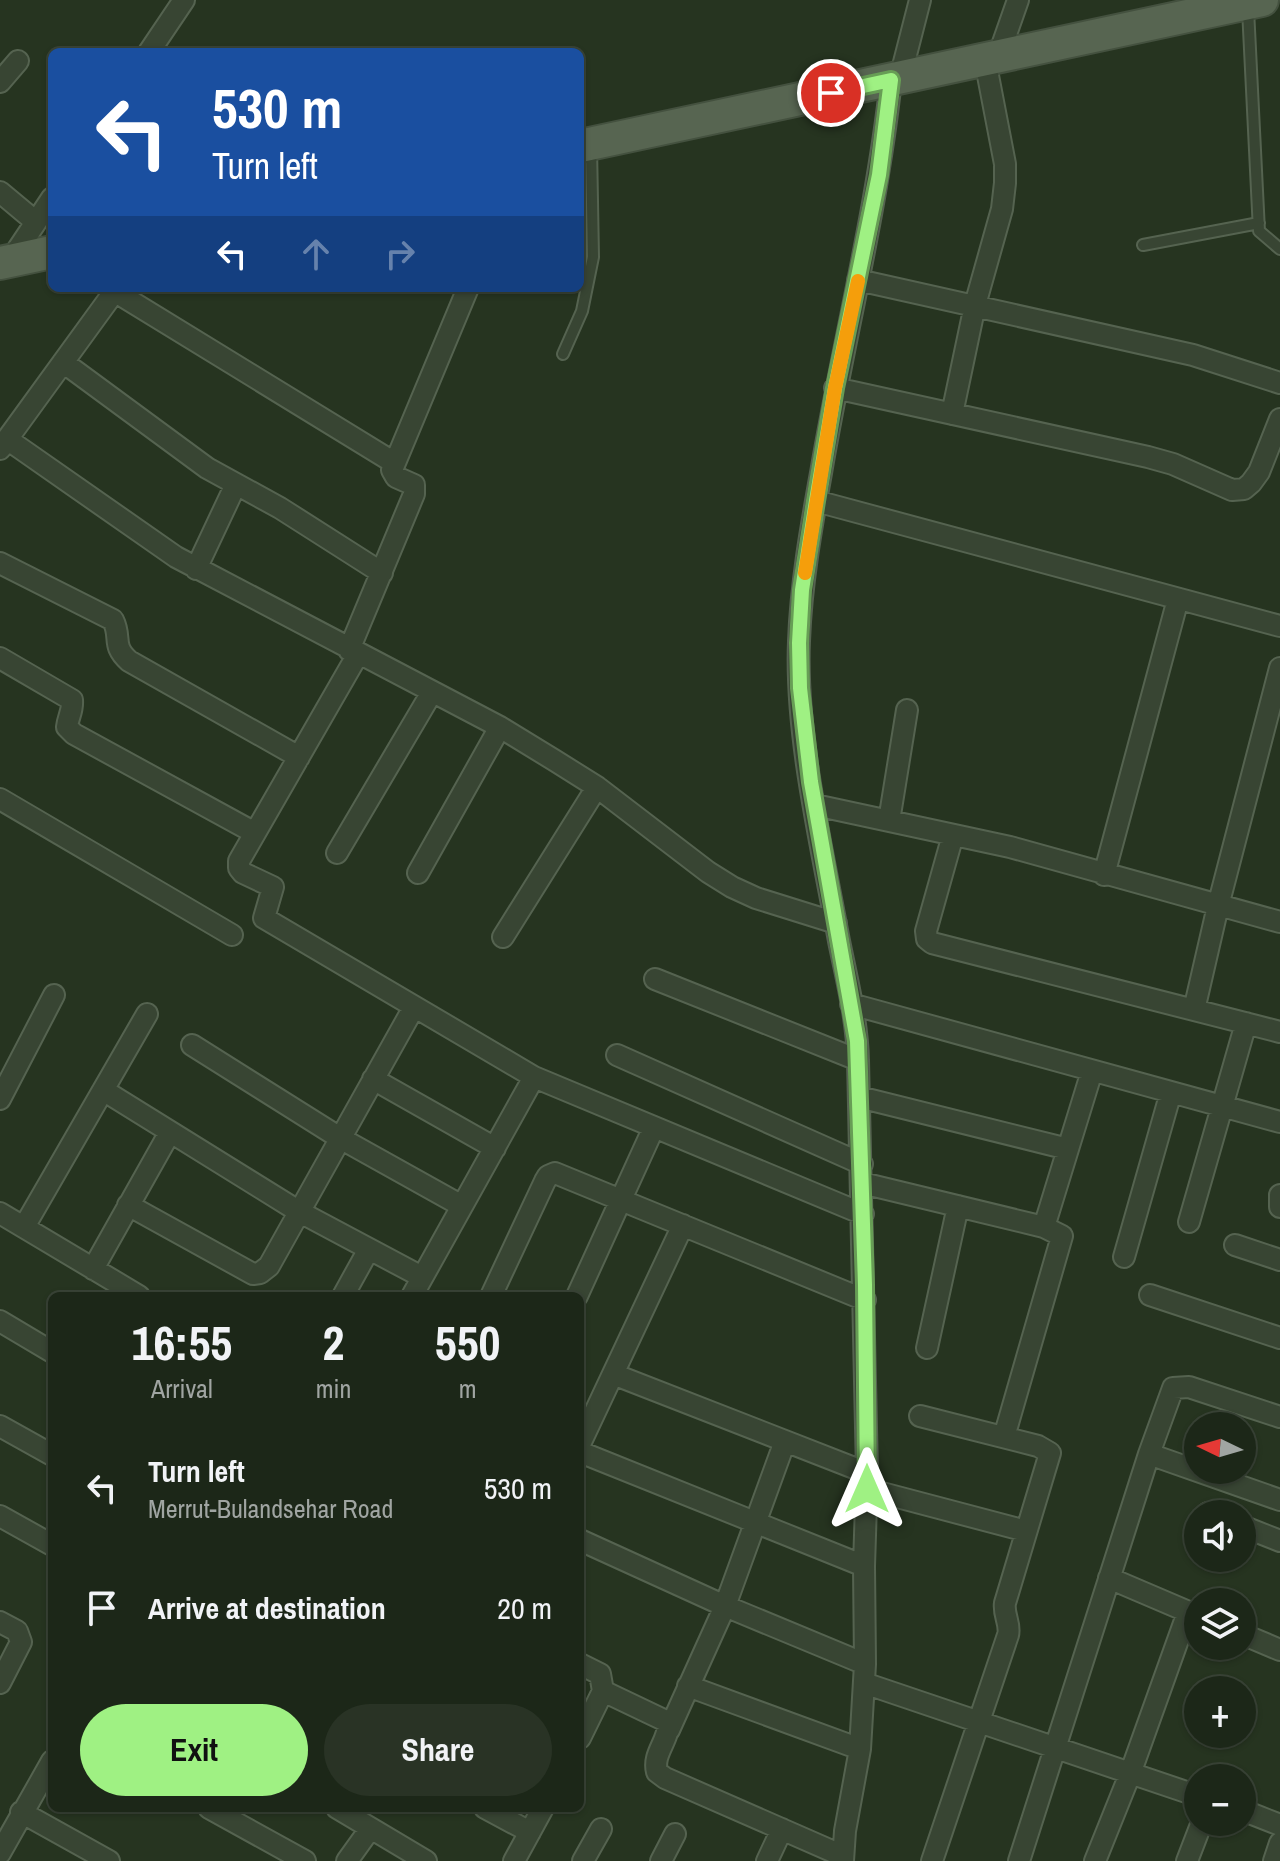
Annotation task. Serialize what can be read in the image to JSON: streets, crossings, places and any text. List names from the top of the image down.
{
  "north": "left",
  "page": {
    "turn": ["530 m", "Turn left"],
    "eta": [
      "16:55",
      "Arrival",
      "2",
      "min",
      "550",
      "m"
    ],
    "map_buttons": ["+", "−"],
    "list": [
      {
        "name": "Turn left",
        "note": "Merrut-Bulandsehar Road",
        "value": "530 m"
      },
      {
        "name": "Arrive at destination",
        "value": "20 m"
      }
    ],
    "buttons": ["Exit", "Share"]
  }
}
